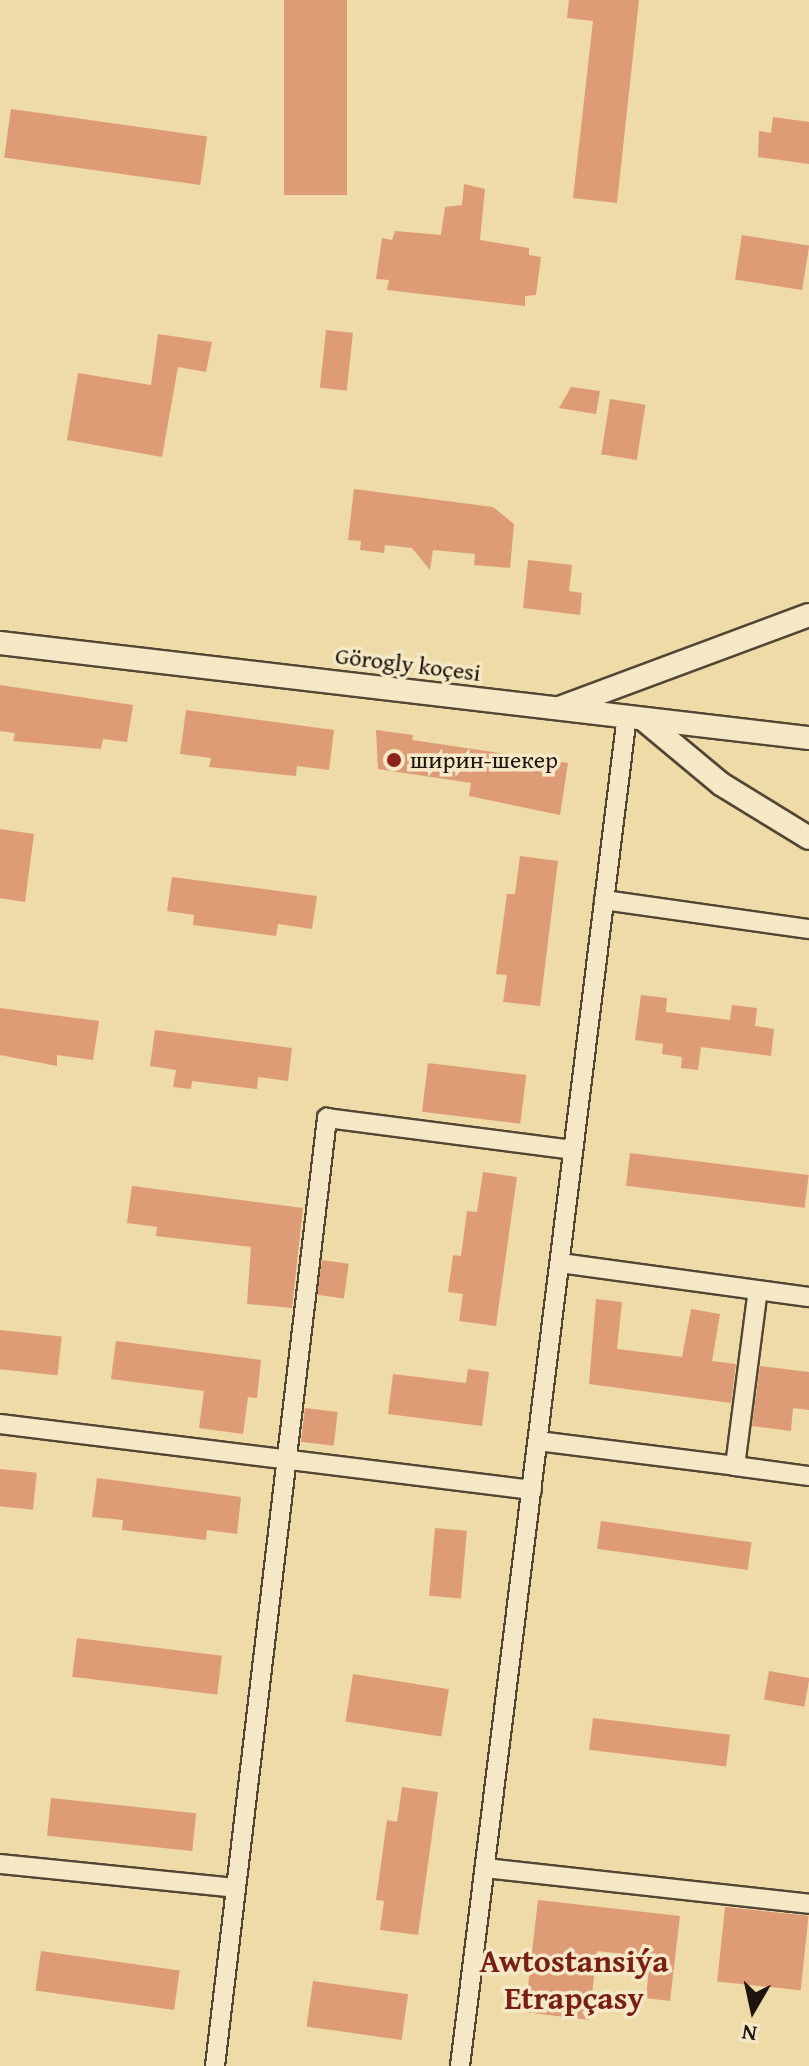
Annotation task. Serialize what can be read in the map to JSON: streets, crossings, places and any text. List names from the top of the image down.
{
  "streets": {
    "street": ["Görogly koçesi"]
  },
  "districts": ["Awtostansiýa Etrapçasy"],
  "places": ["ширин-шекер"],
  "north": "bottom"
}
